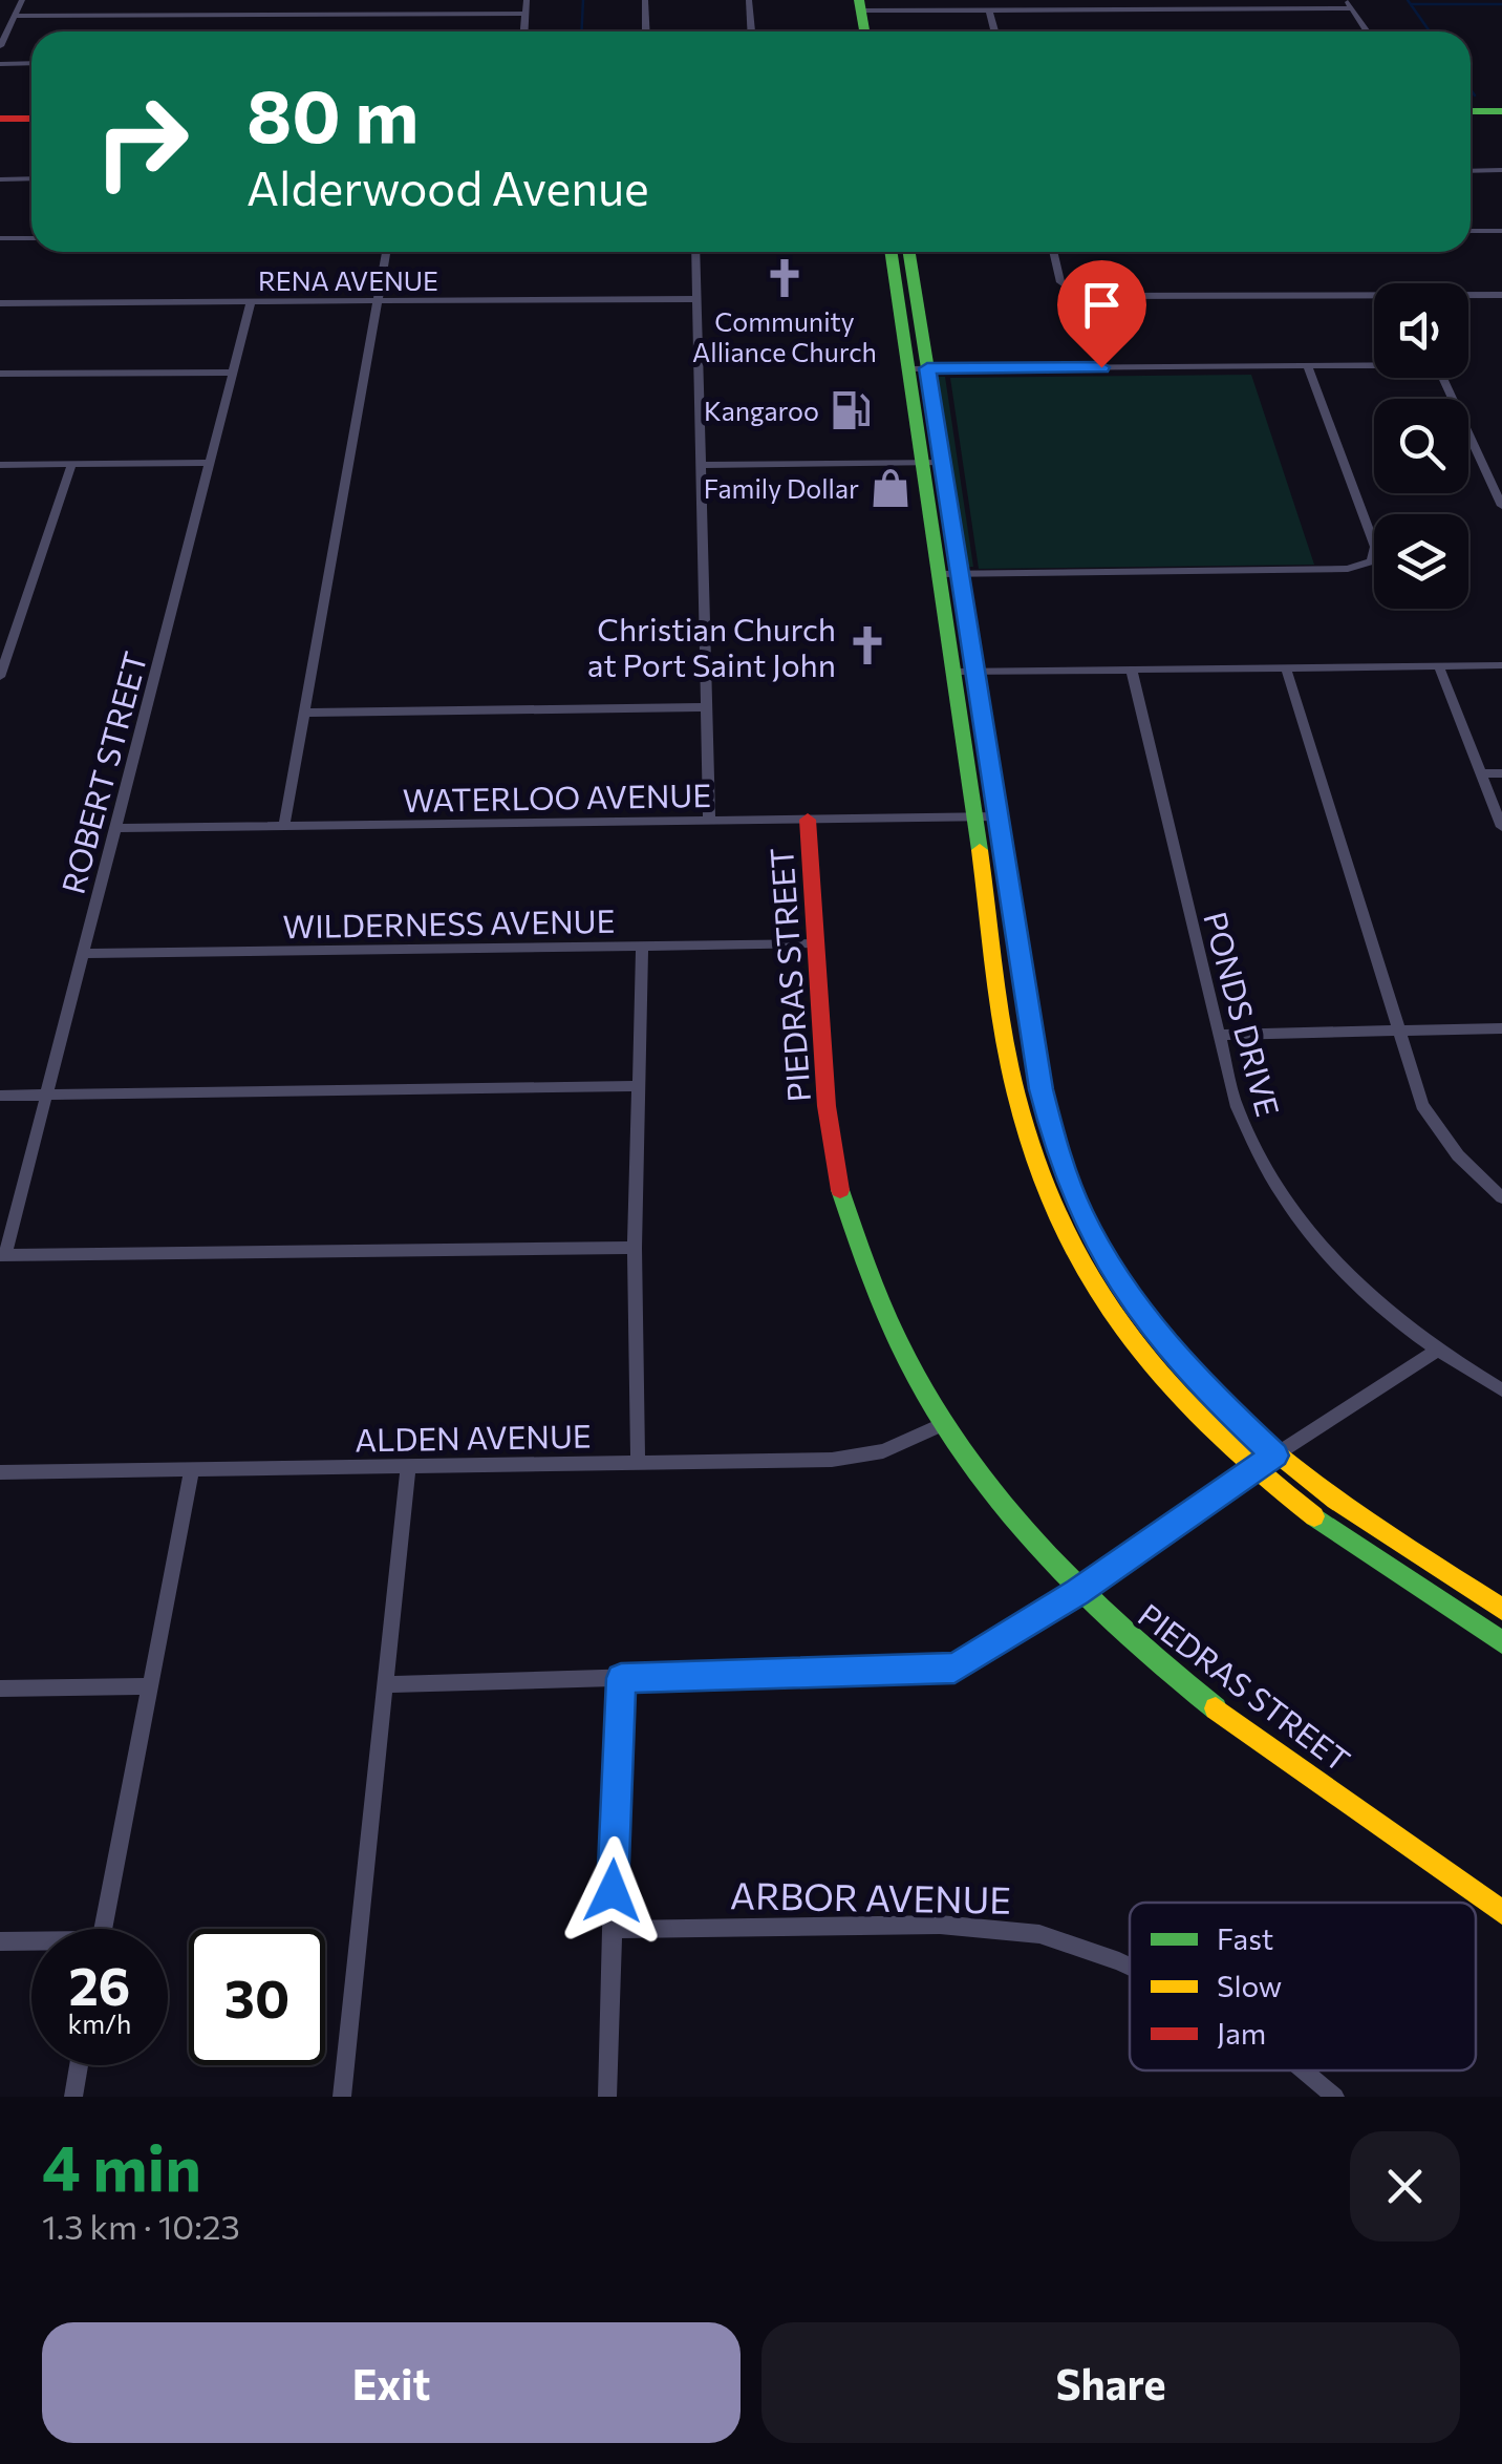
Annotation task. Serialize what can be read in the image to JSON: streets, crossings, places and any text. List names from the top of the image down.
{
  "streets": {
    "main road": ["PIEDRAS STREET"],
    "street": [
      "RENA AVENUE",
      "ROBERT STREET",
      "WATERLOO AVENUE",
      "WILDERNESS AVENUE",
      "PONDS DRIVE",
      "ALDEN AVENUE",
      "ARBOR AVENUE"
    ]
  },
  "crossings": [
    ["RENA AVENUE", "ROBERT STREET"],
    ["ROBERT STREET", "WATERLOO AVENUE"],
    ["ROBERT STREET", "WILDERNESS AVENUE"],
    ["WATERLOO AVENUE", "PIEDRAS STREET"],
    ["WILDERNESS AVENUE", "PIEDRAS STREET"],
    ["PIEDRAS STREET", "ALDEN AVENUE"]
  ],
  "places": {
    "church": ["Community Alliance Church", "Christian Church at Port Saint John"],
    "fuel station": ["Kangaroo"],
    "shop": ["Family Dollar"]
  },
  "legend": ["Fast", "Slow", "Jam"],
  "page": {
    "turn": ["80 m", "Alderwood Avenue"],
    "speed": "26 km/h",
    "limit": "30",
    "heading": ["4 min", "1.3 km · 10:23"],
    "buttons": ["Exit", "Share"]
  }
}
